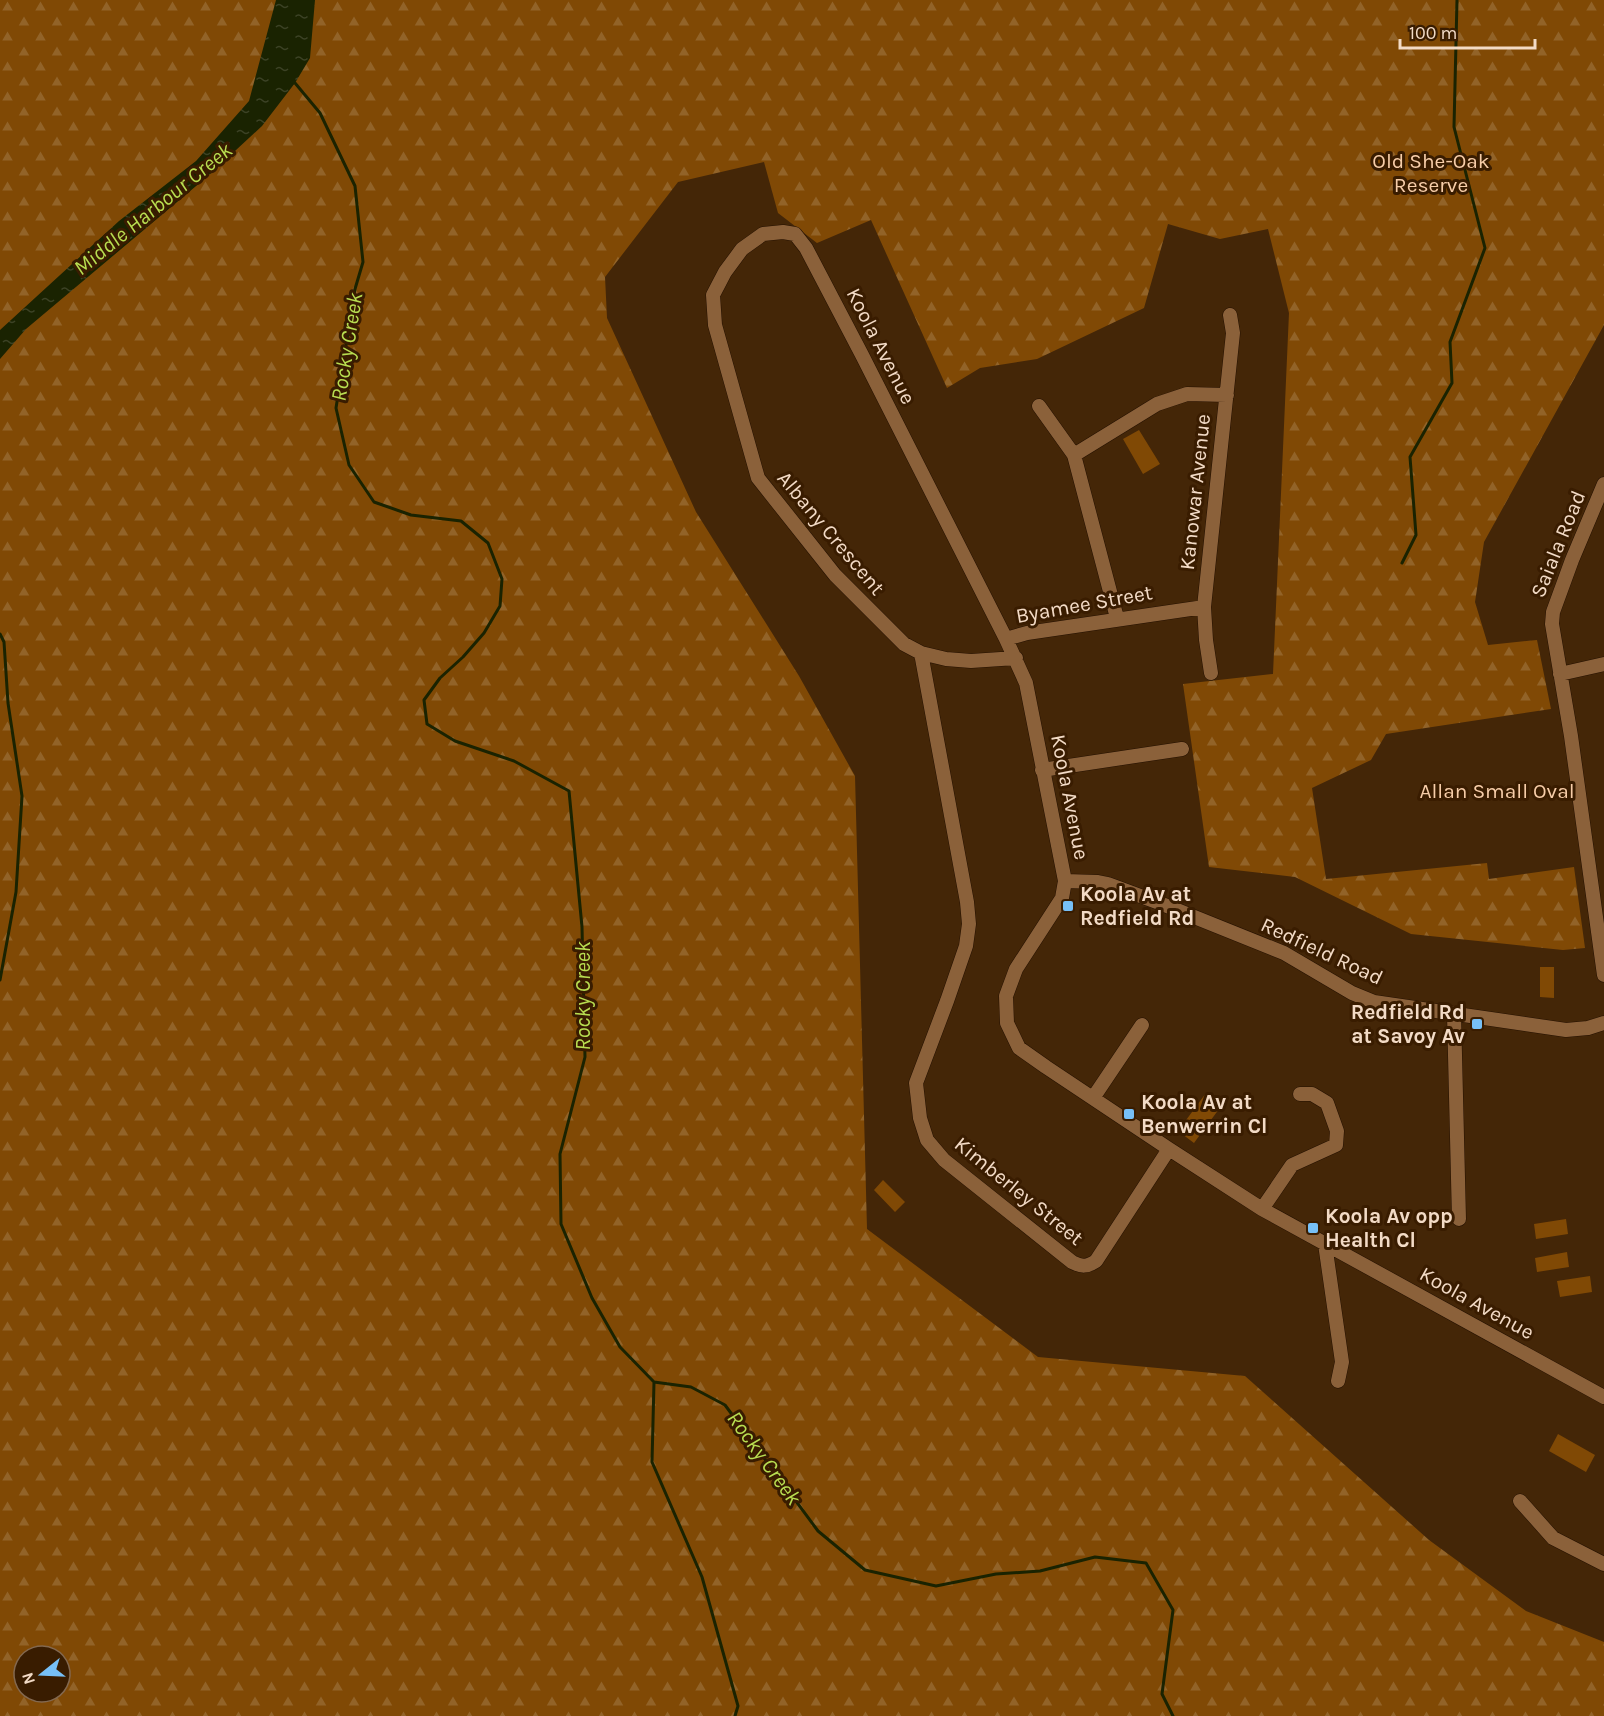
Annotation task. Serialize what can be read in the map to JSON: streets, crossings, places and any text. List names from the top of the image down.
{
  "streets": {
    "street": [
      "Koola Avenue",
      "Kanowar Avenue",
      "Albany Crescent",
      "Saiala Road",
      "Byamee Street",
      "Redfield Road",
      "Kimberley Street"
    ]
  },
  "crossings": [
    ["Koola Avenue", "Albany Crescent"],
    ["Koola Avenue", "Byamee Street"],
    ["Koola Avenue", "Redfield Road"],
    ["Koola Avenue", "Kimberley Street"],
    ["Kanowar Avenue", "Byamee Street"],
    ["Albany Crescent", "Kimberley Street"]
  ],
  "water": ["Middle Harbour Creek", "Rocky Creek"],
  "parks": ["Old She-Oak Reserve", "Allan Small Oval"],
  "places": {
    "transit": [
      "Koola Av at Redfield Rd",
      "Redfield Rd at Savoy Av",
      "Koola Av at Benwerrin Cl",
      "Koola Av opp Health Cl"
    ]
  },
  "scale_bar": "100 m",
  "north": "left"
}
